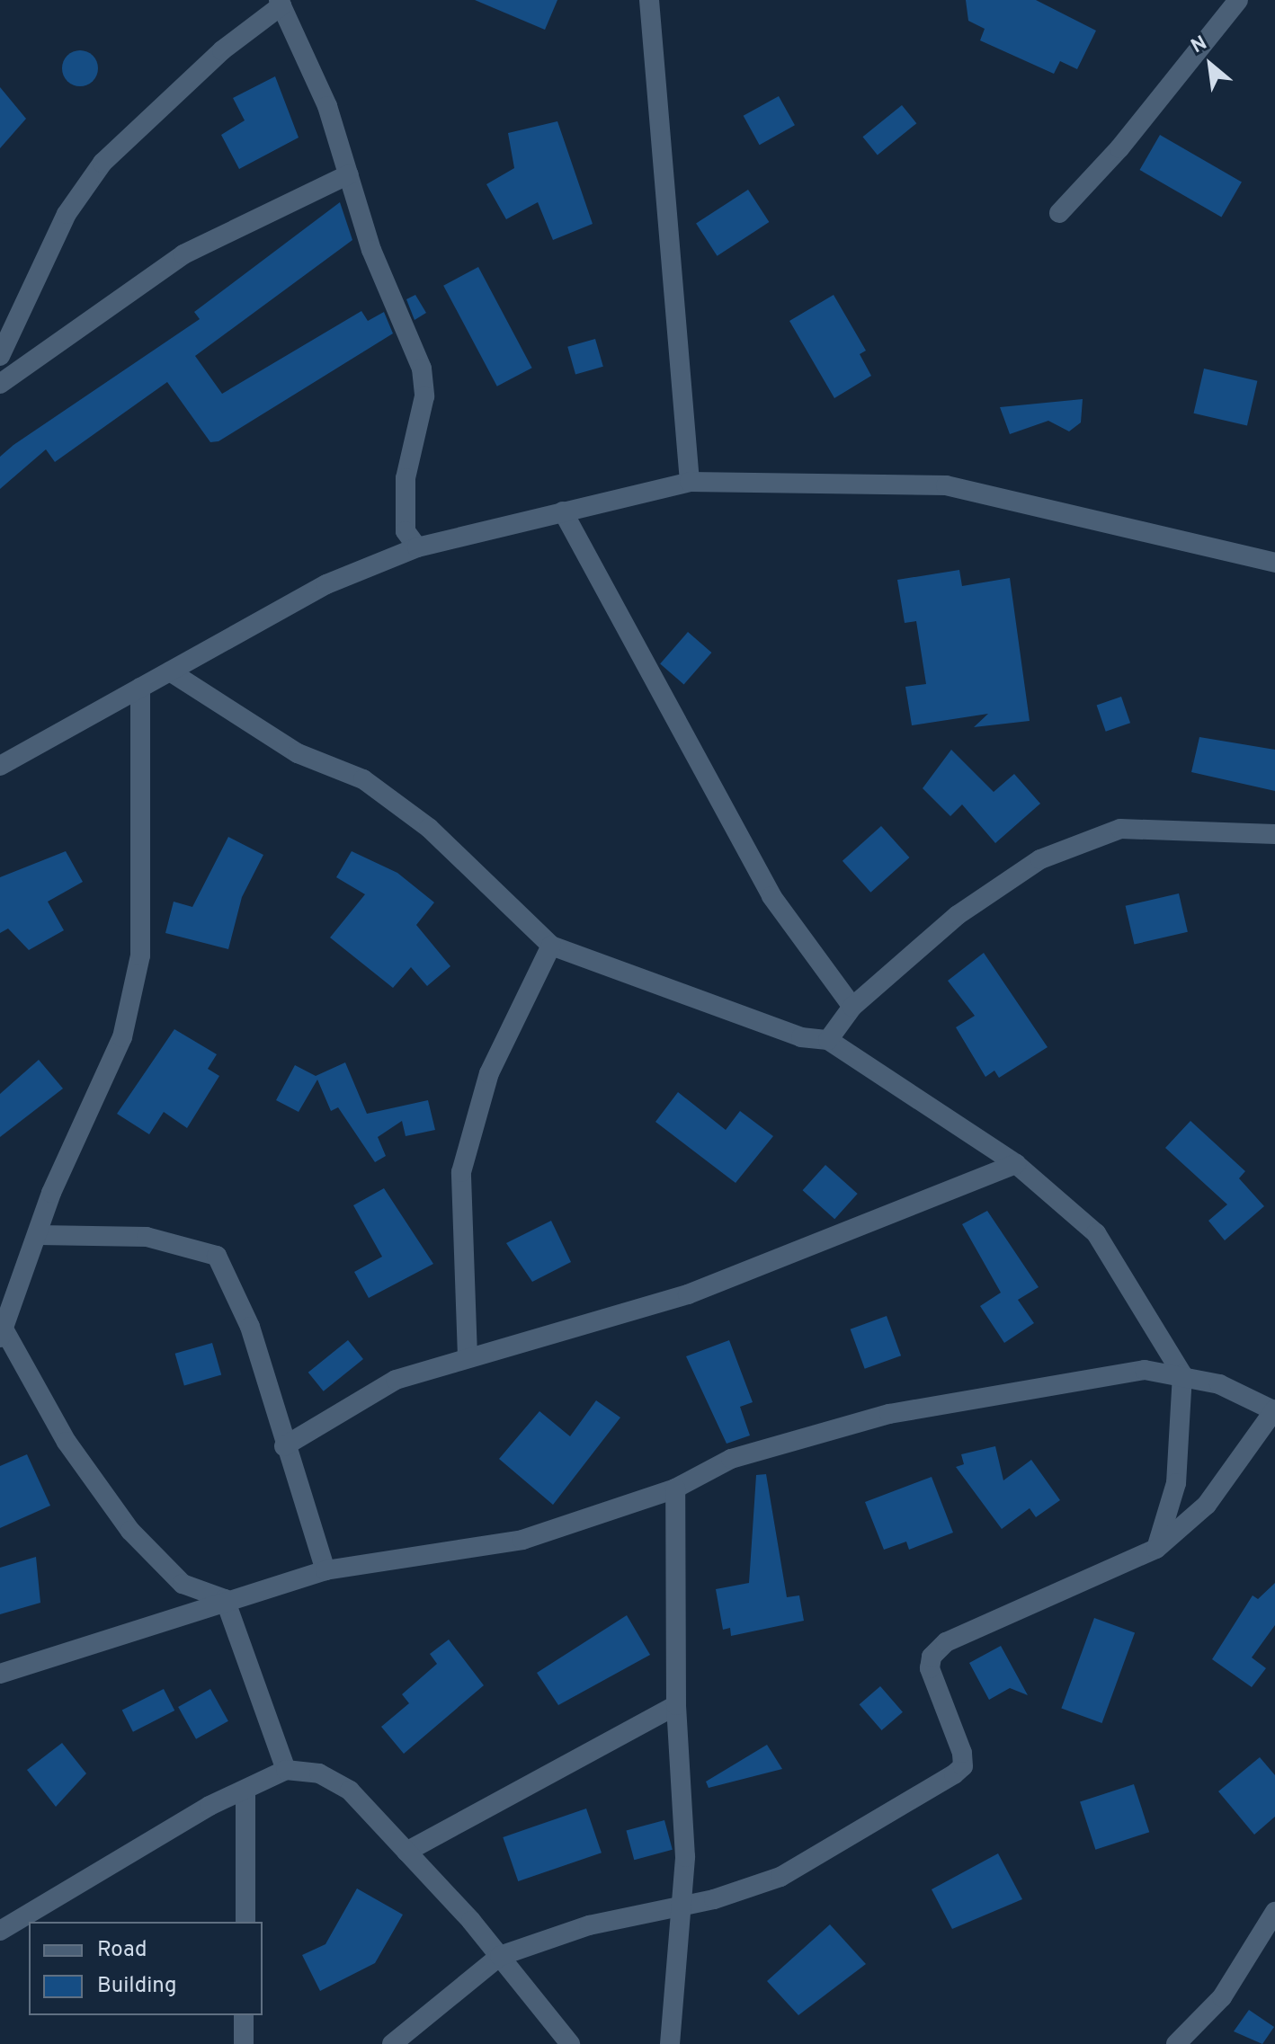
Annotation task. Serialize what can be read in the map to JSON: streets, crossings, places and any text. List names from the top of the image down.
{
  "legend": ["Road", "Building"],
  "north": "top left"
}
